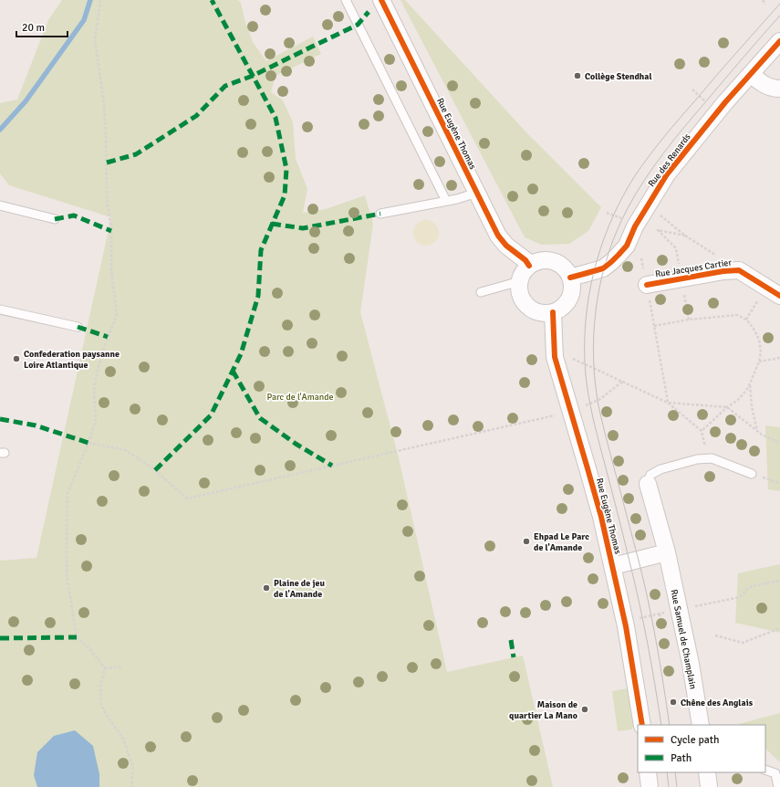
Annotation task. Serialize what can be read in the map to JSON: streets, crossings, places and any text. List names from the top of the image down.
{
  "streets": {
    "street": [
      "Rue Eugène Thomas",
      "Rue des Renards",
      "Rue Jacques Cartier",
      "Rue Samuel de Champlain"
    ]
  },
  "crossings": [
    ["Rue Eugène Thomas", "Rue des Renards"]
  ],
  "parks": ["Parc de l'Amande"],
  "places": [
    "Collège Stendhal",
    "Confederation paysanne Loire Atlantique",
    "Ehpad Le Parc de l'Amande",
    "Plaine de jeu de l'Amande",
    "Chêne des Anglais",
    "Maison de quartier La Mano"
  ],
  "legend": ["Cycle path", "Path"],
  "scale_bar": "20 m"
}
